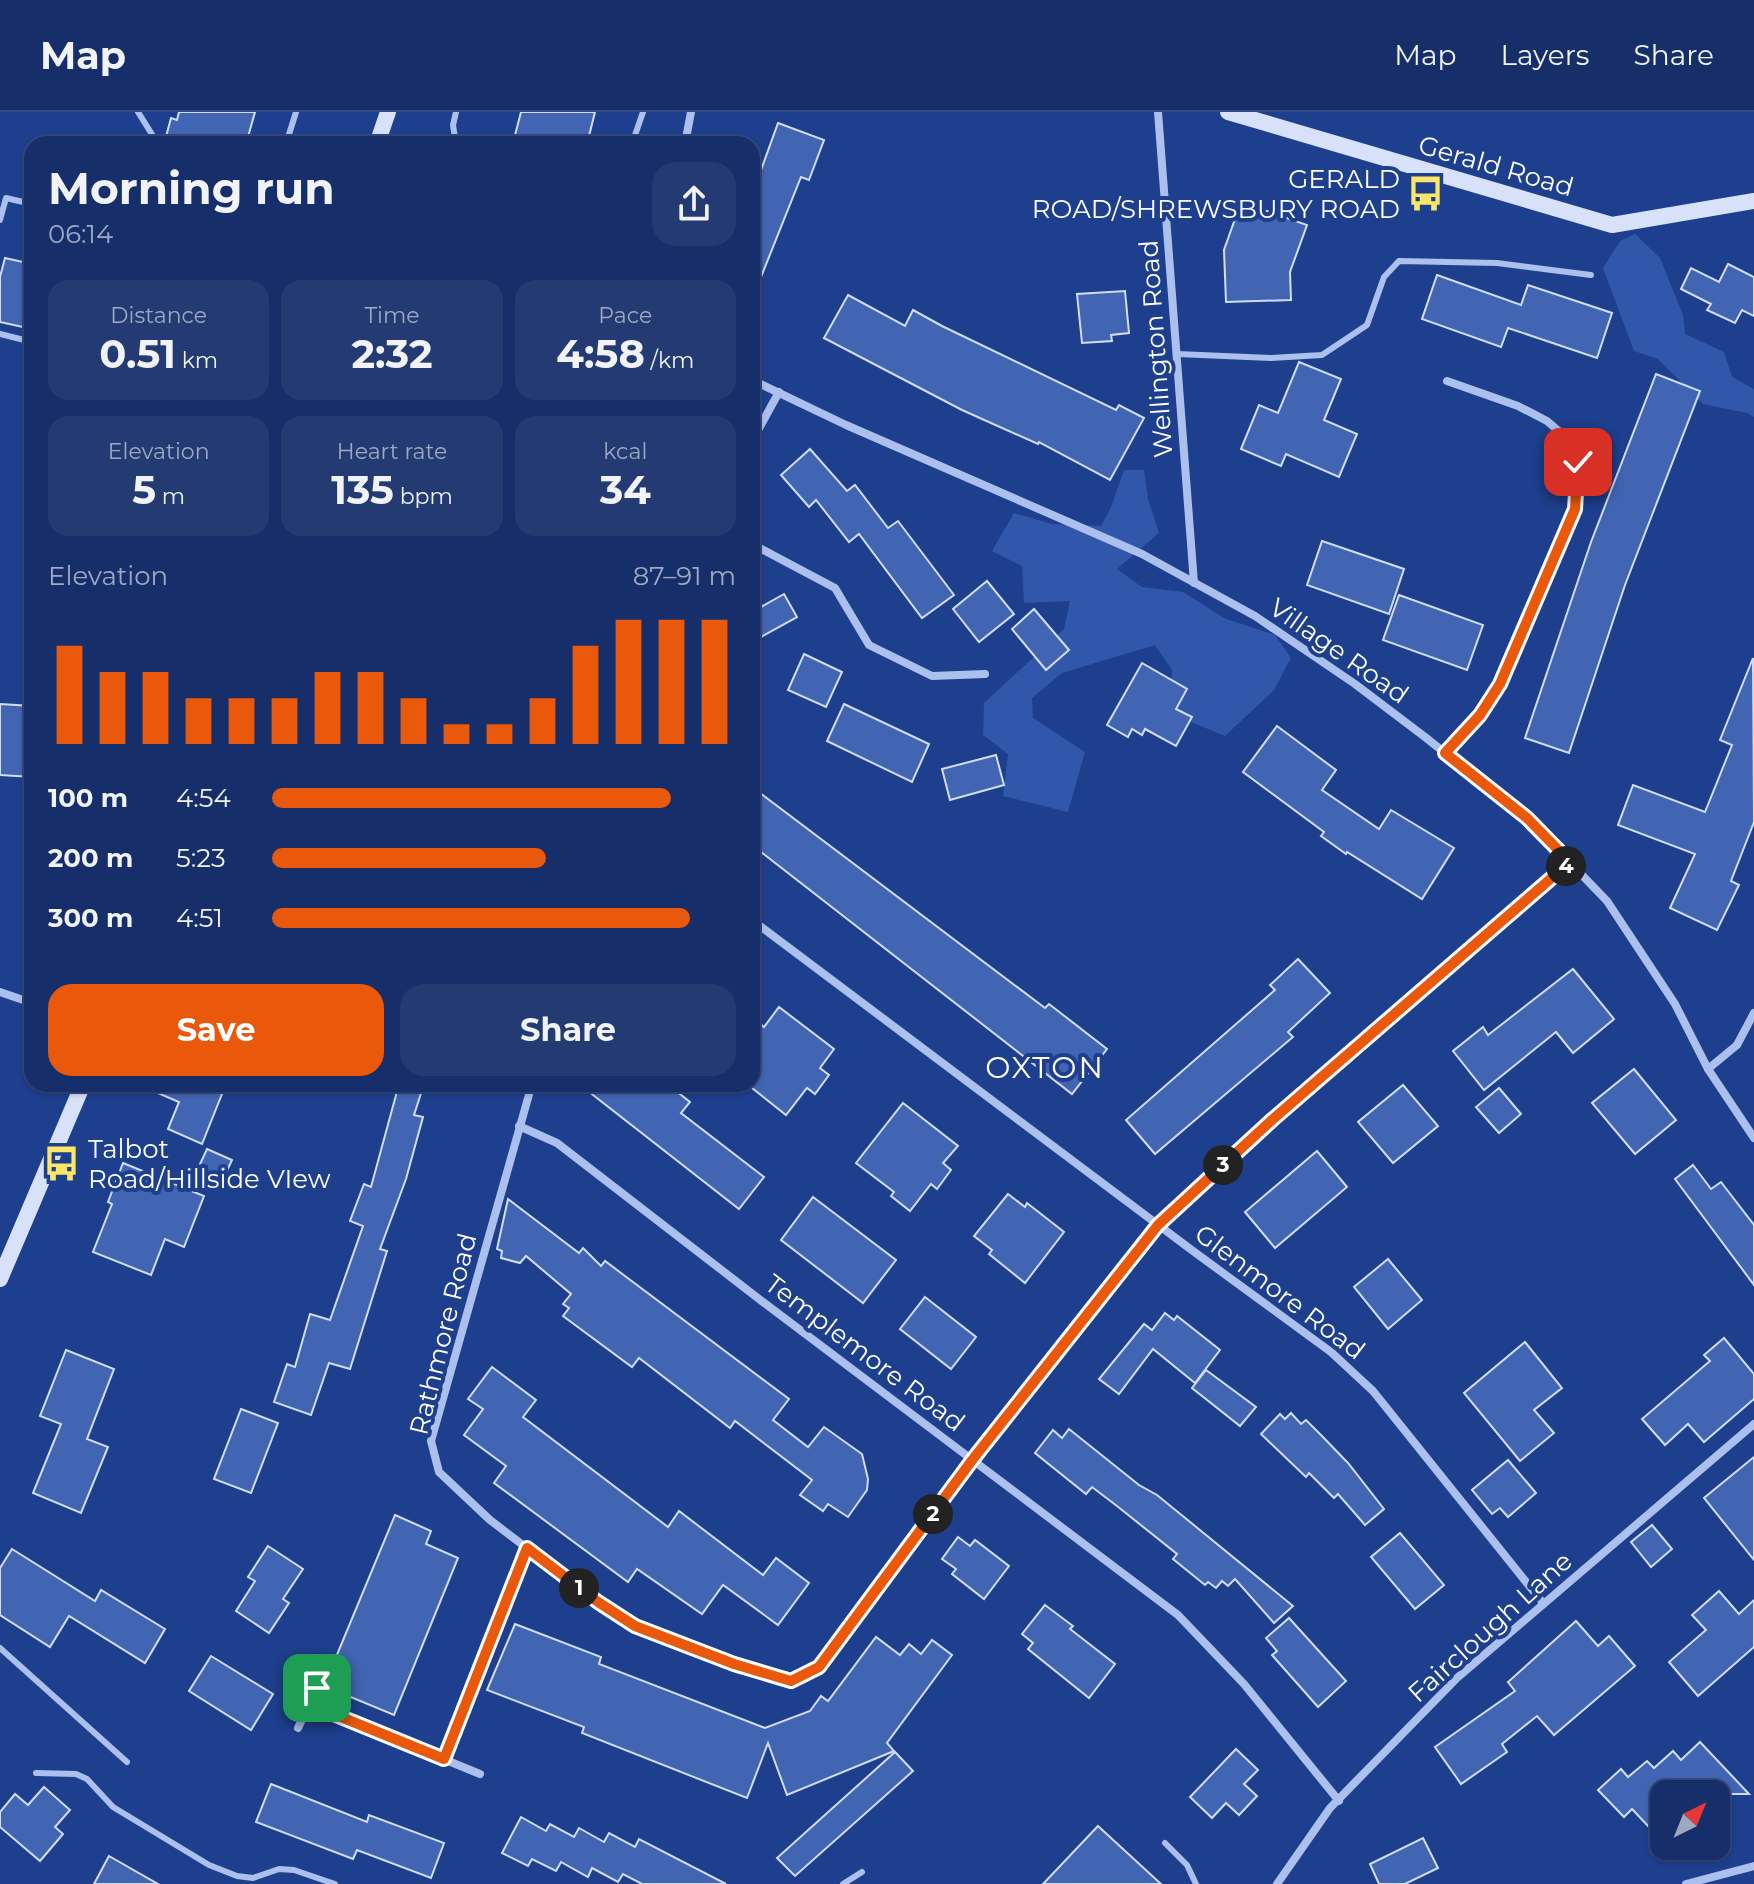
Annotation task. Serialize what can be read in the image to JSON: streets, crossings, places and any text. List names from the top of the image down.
{
  "streets": {
    "street": [
      "Gerald Road",
      "Wellington Road",
      "Village Road",
      "Glenmore Road",
      "Rathmore Road",
      "Templemore Road",
      "Fairclough Lane"
    ]
  },
  "crossings": [
    ["Wellington Road", "Village Road"],
    ["Glenmore Road", "Fairclough Lane"],
    ["Rathmore Road", "Templemore Road"],
    ["Templemore Road", "Fairclough Lane"]
  ],
  "districts": ["OXTON"],
  "places": {
    "bus stop": ["GERALD ROAD/SHREWSBURY ROAD", "Talbot Road/Hillside VIew"]
  },
  "north": "top right",
  "page": {
    "header": "Map",
    "nav": ["Map", "Layers", "Share"],
    "heading": ["Morning run", "06:14"],
    "stats": [
      ["Distance", "0.51 km"],
      ["Time", "2:32"],
      ["Pace", "4:58 /km"],
      ["Elevation", "5 m"],
      ["Heart rate", "135 bpm"],
      ["kcal", "34"]
    ],
    "chart": ["Elevation", "87–91 m"],
    "list": [
      {
        "name": "100 m",
        "note": "4:54"
      },
      {
        "name": "200 m",
        "note": "5:23"
      },
      {
        "name": "300 m",
        "note": "4:51"
      }
    ],
    "pins": [
      "4",
      "3",
      "2",
      "1"
    ],
    "buttons": ["Save", "Share"]
  }
}
